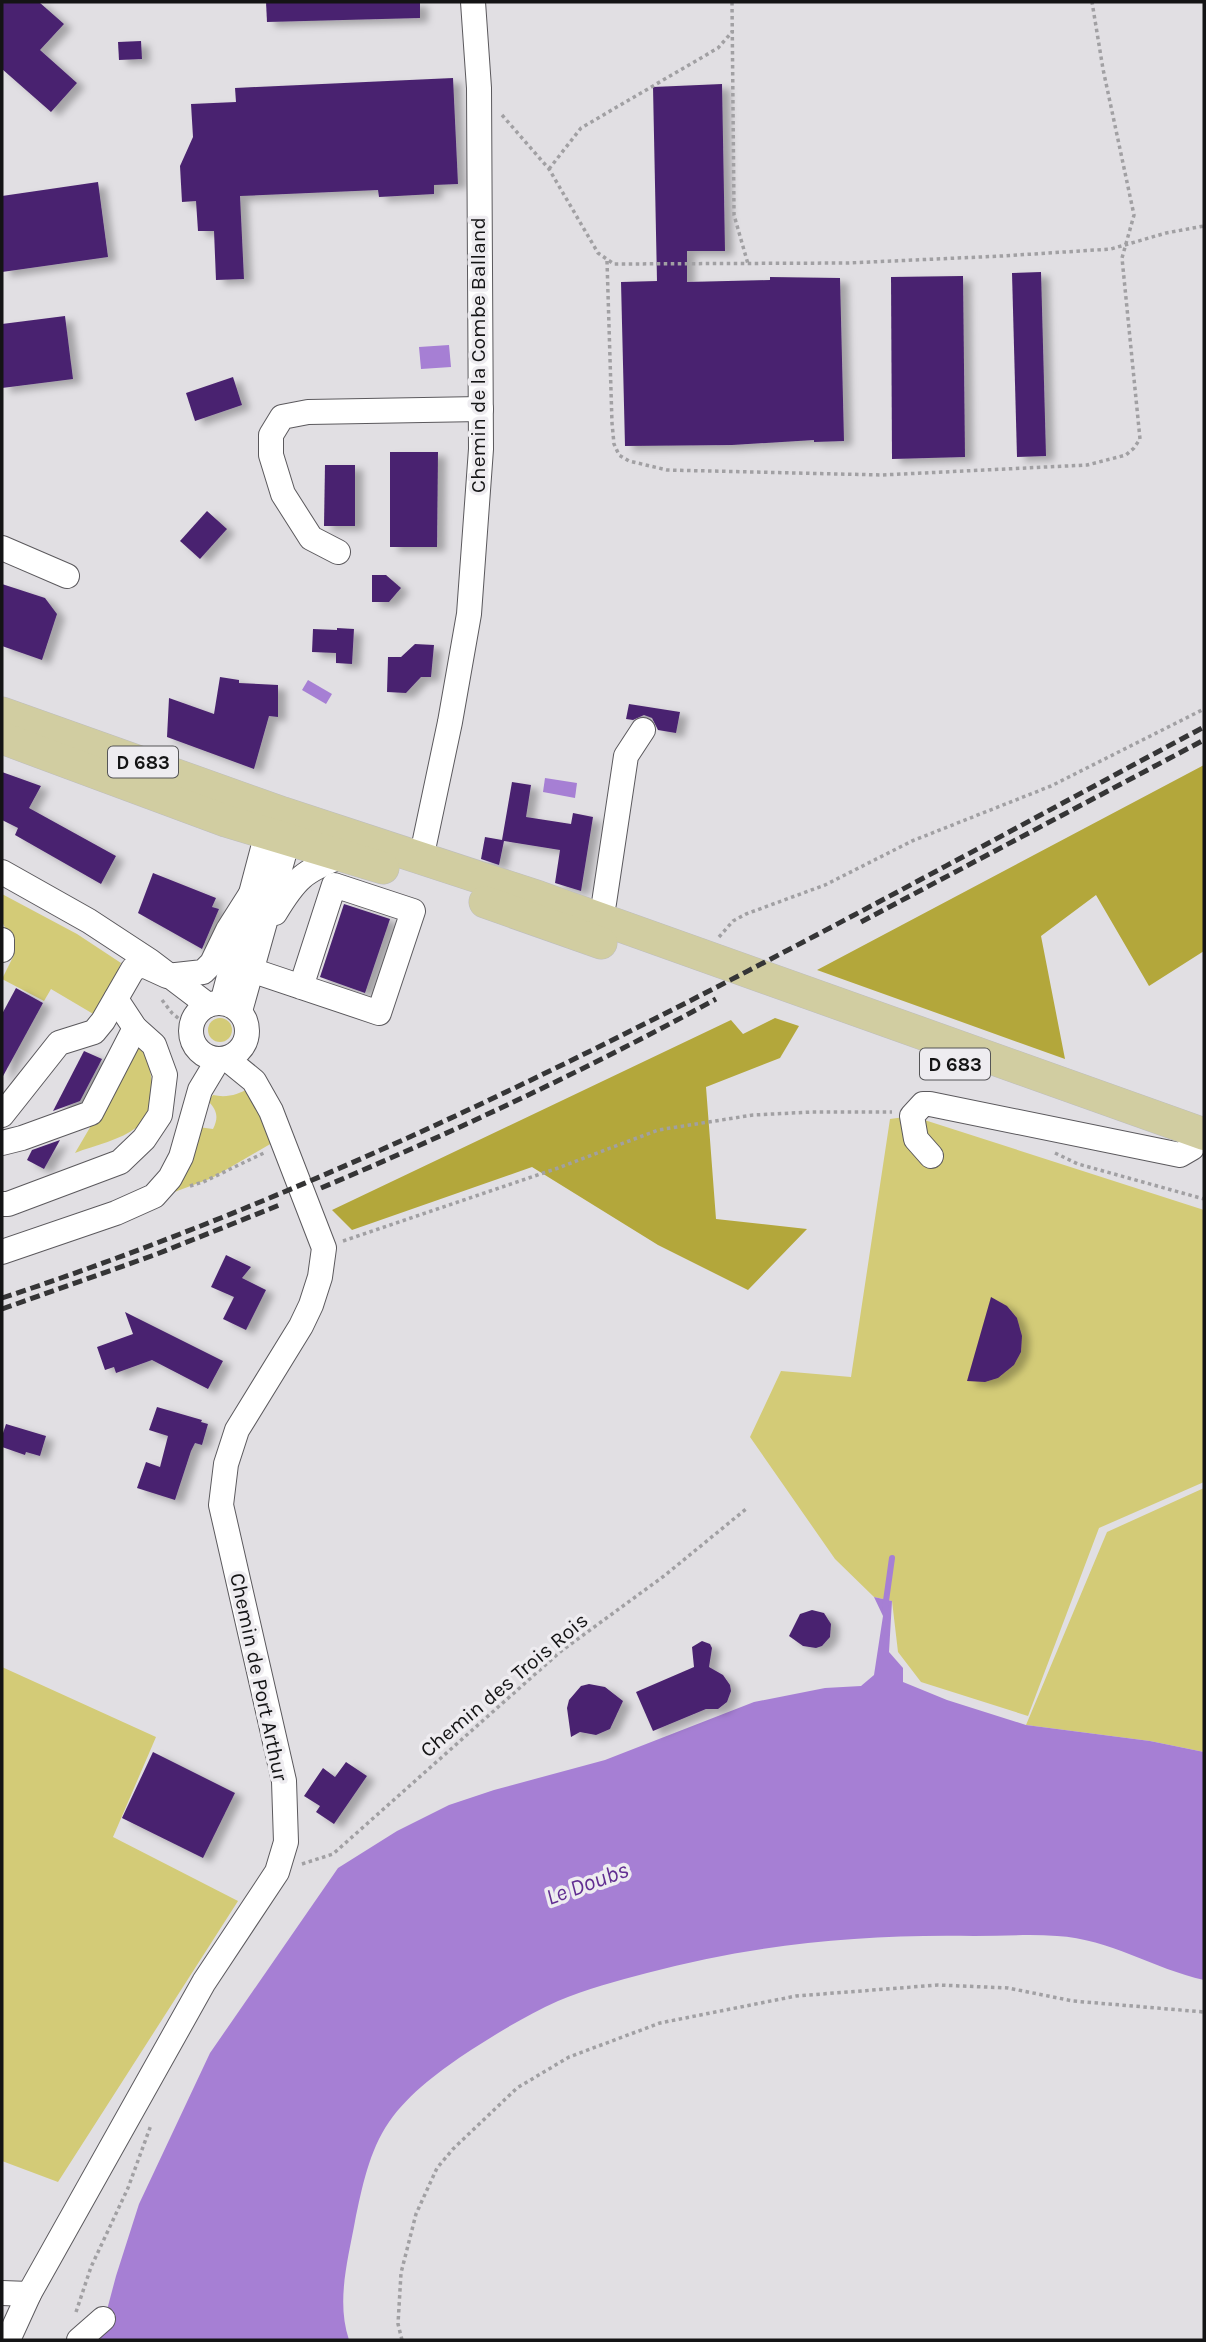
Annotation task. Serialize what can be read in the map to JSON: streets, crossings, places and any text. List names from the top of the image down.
{
  "streets": {
    "main road": ["D 683"],
    "street": ["Chemin de la Combe Balland", "Chemin de Port Arthur"],
    "path": ["Chemin des Trois Rois"]
  },
  "crossings": [
    ["Chemin de la Combe Balland", "D 683"],
    ["Chemin de Port Arthur", "Chemin des Trois Rois"]
  ],
  "water": ["Le Doubs"]
}
